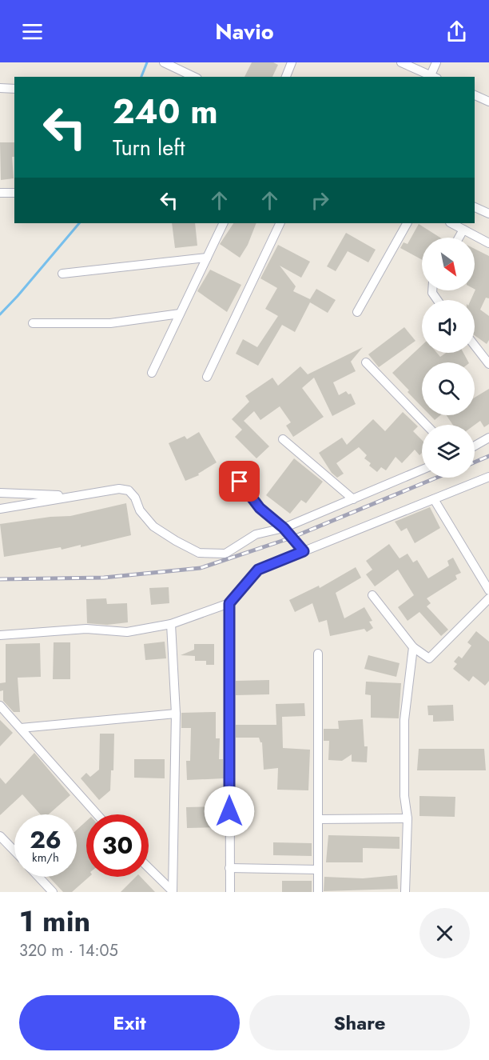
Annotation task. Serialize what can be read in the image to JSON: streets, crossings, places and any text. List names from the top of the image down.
{
  "north": "bottom right",
  "page": {
    "header": "Navio",
    "turn": ["240 m", "Turn left"],
    "speed": "26 km/h",
    "limit": "30",
    "heading": ["1 min", "320 m · 14:05"],
    "buttons": ["Exit", "Share"]
  }
}
